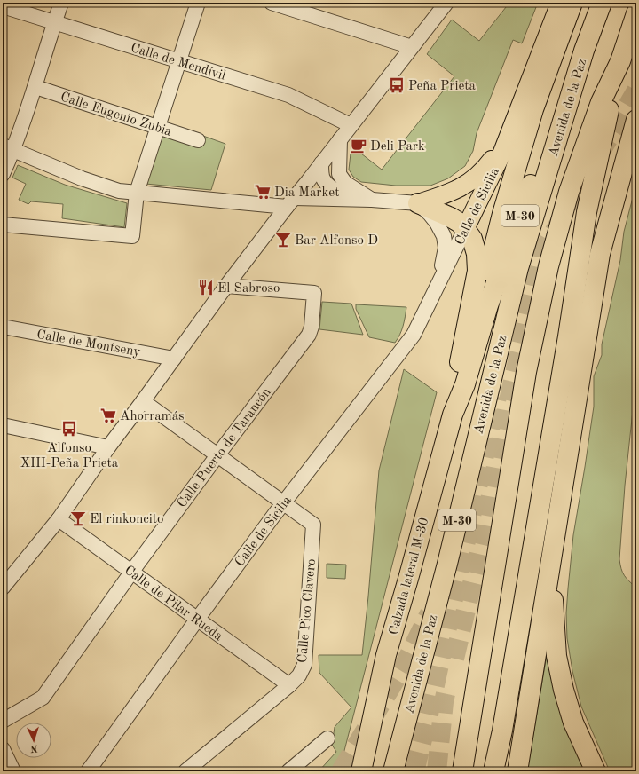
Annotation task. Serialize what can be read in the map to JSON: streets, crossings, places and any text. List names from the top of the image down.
{
  "streets": {
    "highway": ["Avenida de la Paz", "M-30", "Calzada lateral M-30"],
    "main road": ["Calle de Sicilia"],
    "street": [
      "Calle de Mendívil",
      "Calle Eugenio Zubia",
      "Calle de Montseny",
      "Calle Puerto de Tarancón",
      "Calle de Pilar Rueda",
      "Calle Pico Clavero"
    ]
  },
  "crossings": [
    ["Avenida de la Paz", "M-30"],
    ["Calle de Sicilia", "Calle de Pilar Rueda"],
    ["Calle de Sicilia", "Calle Pico Clavero"],
    ["M-30", "Calzada lateral M-30"],
    ["Calle Puerto de Tarancón", "Calle de Pilar Rueda"],
    ["Calle de Pilar Rueda", "Calle Pico Clavero"]
  ],
  "places": {
    "bus stop": ["Peña Prieta", "Alfonso XIII-Peña Prieta"],
    "cafe": ["Deli Park"],
    "supermarket": ["Dia Market", "Ahorramás"],
    "bar": ["Bar Alfonso D", "El rinkoncito"],
    "restaurant": ["El Sabroso"]
  },
  "north": "bottom"
}
